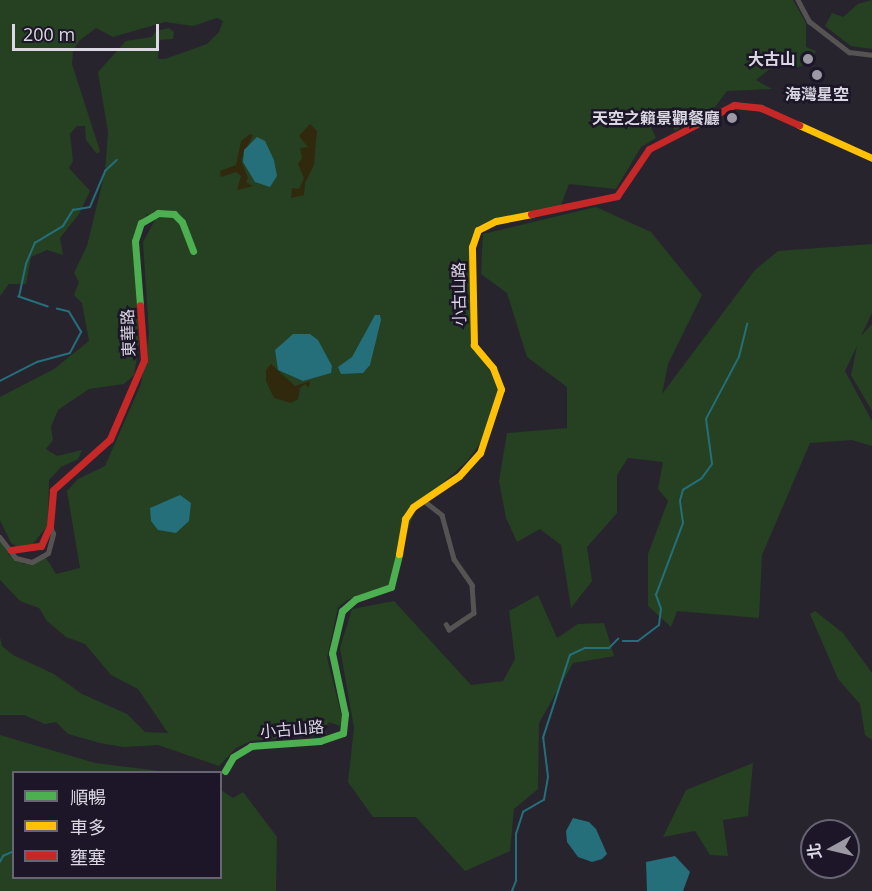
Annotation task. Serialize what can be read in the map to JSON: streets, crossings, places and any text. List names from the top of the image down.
{
  "streets": {
    "street": ["小古山路", "東華路"]
  },
  "places": ["大古山", "海灣星空", "天空之籟景觀餐廳"],
  "legend": ["順暢", "車多", "壅塞"],
  "scale_bar": "200 m",
  "north": "left"
}
